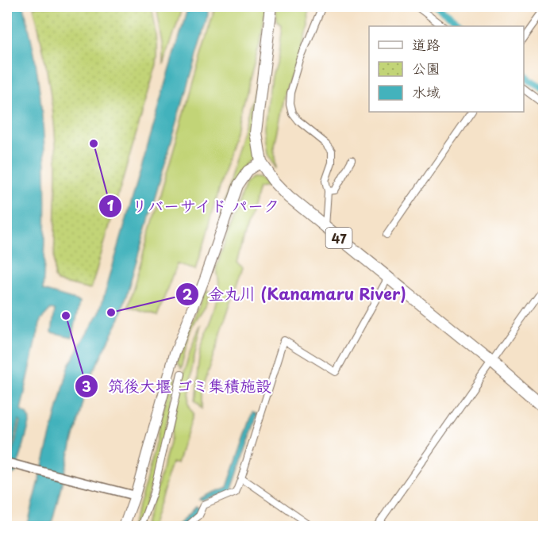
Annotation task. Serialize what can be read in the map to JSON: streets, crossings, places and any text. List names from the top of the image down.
{
  "streets": {
    "main road": ["47"]
  },
  "places": ["リバーサイド パーク", "金丸川 (Kanamaru River)", "筑後大堰 ゴミ集積施設"],
  "legend": ["道路", "公園", "水域"]
}
